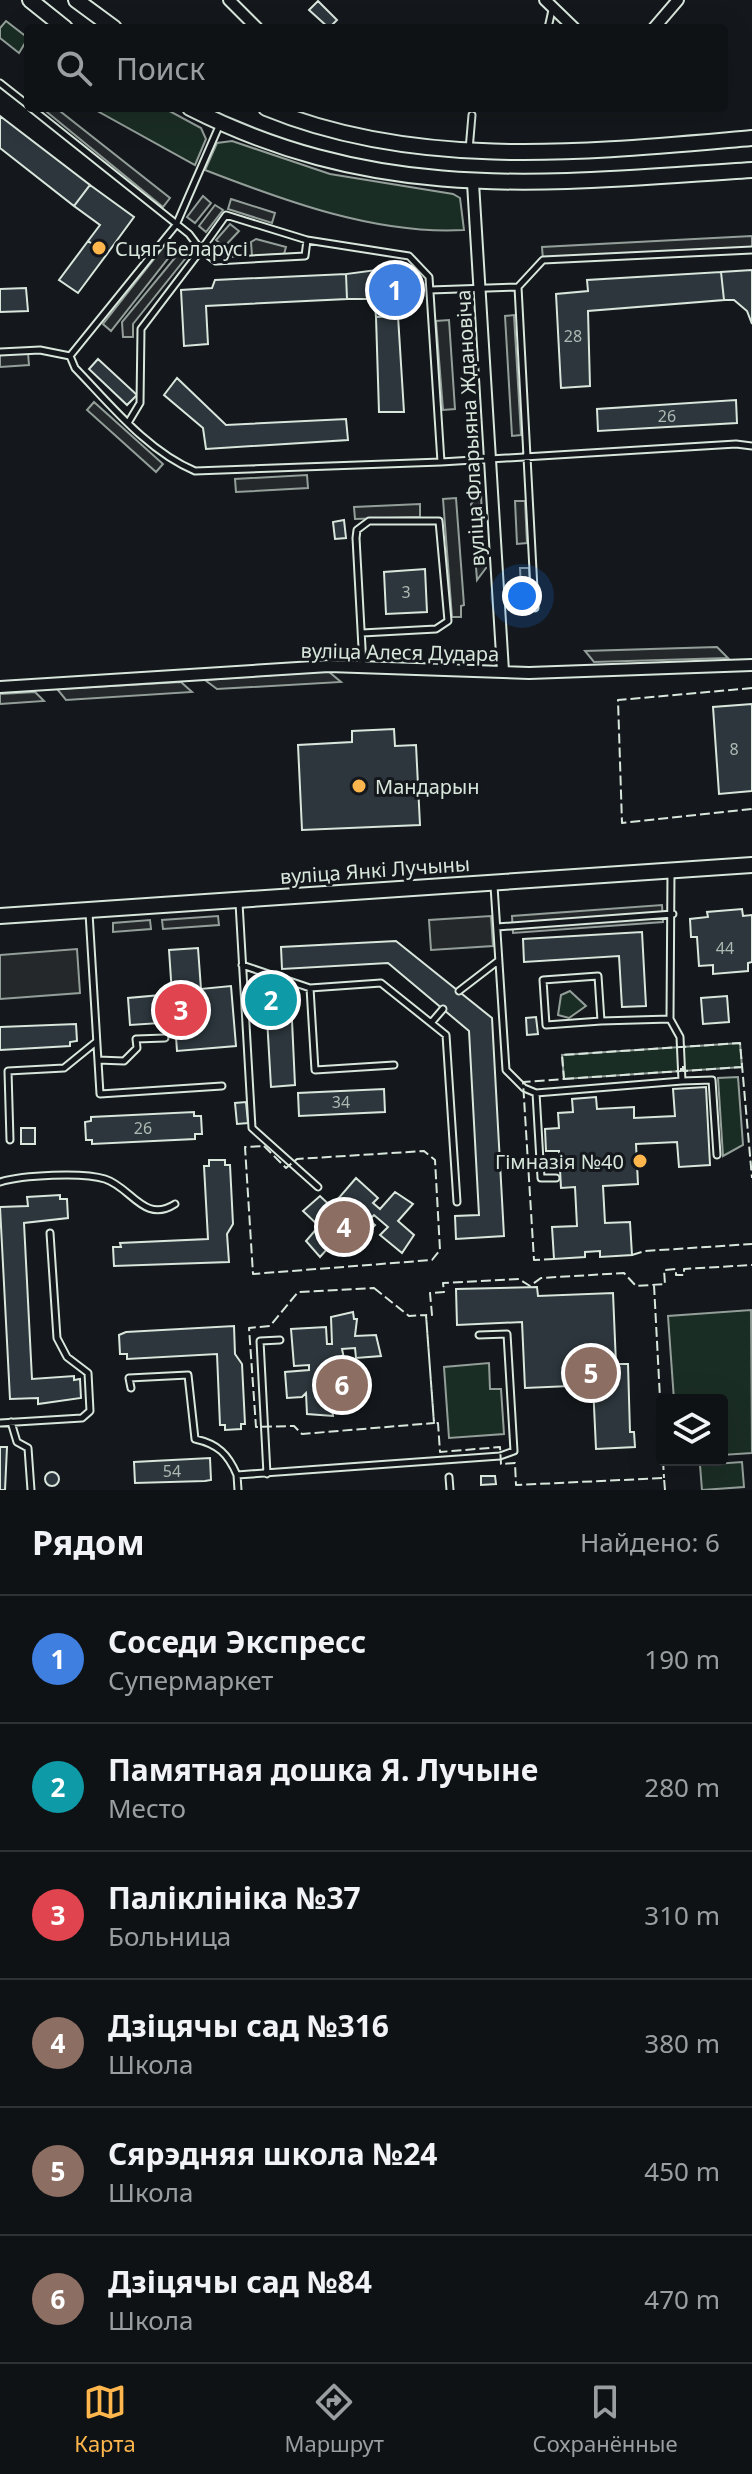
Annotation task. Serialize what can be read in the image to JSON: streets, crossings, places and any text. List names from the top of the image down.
{
  "streets": {
    "main road": ["вуліца Янкі Лучыны"],
    "street": ["вуліца Фларыяна Ждановіча", "вуліца Алеся Дудара"]
  },
  "crossings": [
    ["вуліца Фларыяна Ждановіча", "вуліца Алеся Дудара"]
  ],
  "places": ["Сцяг Беларусі", "Мандарын", "Гімназія №40"],
  "house_numbers": [
    "28",
    "26",
    "3",
    "8",
    "44",
    "34",
    "26",
    "54"
  ],
  "page": {
    "search": "Поиск",
    "pins": [
      "1",
      "2",
      "3",
      "4",
      "5",
      "6"
    ],
    "heading": ["Рядом", "Найдено: 6"],
    "list": [
      {
        "mark": "1",
        "name": "Соседи Экспресс",
        "note": "Супермаркет",
        "value": "190 m"
      },
      {
        "mark": "2",
        "name": "Памятная дошка Я. Лучыне",
        "note": "Место",
        "value": "280 m"
      },
      {
        "mark": "3",
        "name": "Паліклініка №37",
        "note": "Больница",
        "value": "310 m"
      },
      {
        "mark": "4",
        "name": "Дзіцячы сад №316",
        "note": "Школа",
        "value": "380 m"
      },
      {
        "mark": "5",
        "name": "Сярэдняя школа №24",
        "note": "Школа",
        "value": "450 m"
      },
      {
        "mark": "6",
        "name": "Дзіцячы сад №84",
        "note": "Школа",
        "value": "470 m"
      }
    ],
    "nav": ["Карта", "Маршрут", "Сохранённые"]
  }
}
